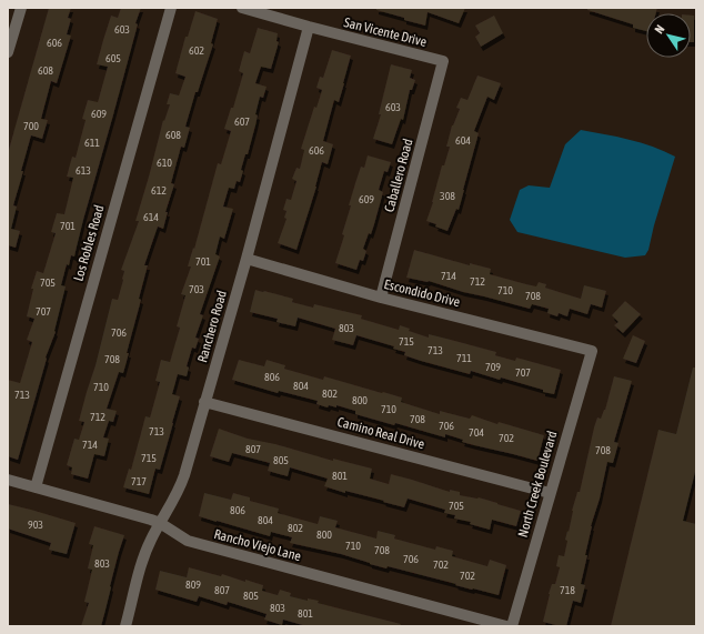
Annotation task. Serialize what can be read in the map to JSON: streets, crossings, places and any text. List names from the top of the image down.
{
  "streets": {
    "street": [
      "San Vicente Drive",
      "Caballero Road",
      "Los Robles Road",
      "Escondido Drive",
      "Ranchero Road",
      "Camino Real Drive",
      "North Creek Boulevard",
      "Rancho Viejo Lane"
    ]
  },
  "crossings": [
    ["San Vicente Drive", "Caballero Road"],
    ["San Vicente Drive", "Ranchero Road"],
    ["Caballero Road", "Escondido Drive"],
    ["Los Robles Road", "Rancho Viejo Lane"],
    ["Escondido Drive", "Ranchero Road"],
    ["Escondido Drive", "North Creek Boulevard"],
    ["Ranchero Road", "Camino Real Drive"],
    ["Ranchero Road", "Rancho Viejo Lane"],
    ["Camino Real Drive", "North Creek Boulevard"]
  ],
  "house_numbers": [
    "603",
    "606",
    "602",
    "605",
    "608",
    "603",
    "609",
    "607",
    "700",
    "608",
    "604",
    "611",
    "606",
    "610",
    "613",
    "612",
    "308",
    "609",
    "614",
    "701",
    "701",
    "714",
    "712",
    "705",
    "703",
    "710",
    "708",
    "707",
    "803",
    "706",
    "715",
    "713",
    "711",
    "708",
    "709",
    "707",
    "806",
    "804",
    "710",
    "802",
    "713",
    "800",
    "710",
    "712",
    "708",
    "706",
    "713",
    "704",
    "702",
    "714",
    "807",
    "708",
    "715",
    "805",
    "801",
    "717",
    "705",
    "806",
    "804",
    "903",
    "802",
    "800",
    "710",
    "708",
    "706",
    "803",
    "702",
    "702",
    "809",
    "807",
    "718",
    "805",
    "803",
    "801"
  ],
  "north": "top left"
}
